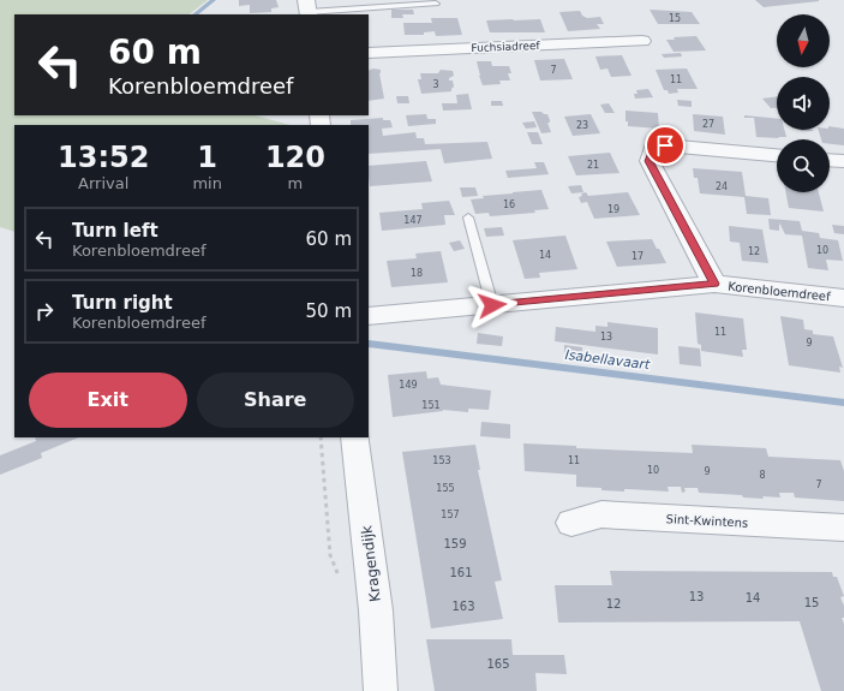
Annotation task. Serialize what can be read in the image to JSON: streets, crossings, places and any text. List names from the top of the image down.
{
  "streets": {
    "street": [
      "Fuchsiadreef",
      "Korenbloemdreef",
      "Sint-Kwintens",
      "Kragendijk"
    ]
  },
  "water": ["Isabellavaart"],
  "house_numbers": [
    "15",
    "7",
    "11",
    "3",
    "27",
    "23",
    "21",
    "24",
    "16",
    "19",
    "147",
    "10",
    "12",
    "14",
    "17",
    "18",
    "11",
    "13",
    "9",
    "149",
    "151",
    "153",
    "11",
    "10",
    "9",
    "8",
    "7",
    "155",
    "157",
    "159",
    "161",
    "13",
    "14",
    "15",
    "12",
    "163",
    "165"
  ],
  "north": "bottom",
  "page": {
    "turn": ["60 m", "Korenbloemdreef"],
    "eta": [
      "13:52",
      "Arrival",
      "1",
      "min",
      "120",
      "m"
    ],
    "list": [
      {
        "name": "Turn left",
        "note": "Korenbloemdreef",
        "value": "60 m"
      },
      {
        "name": "Turn right",
        "note": "Korenbloemdreef",
        "value": "50 m"
      }
    ],
    "buttons": ["Exit", "Share"]
  }
}
